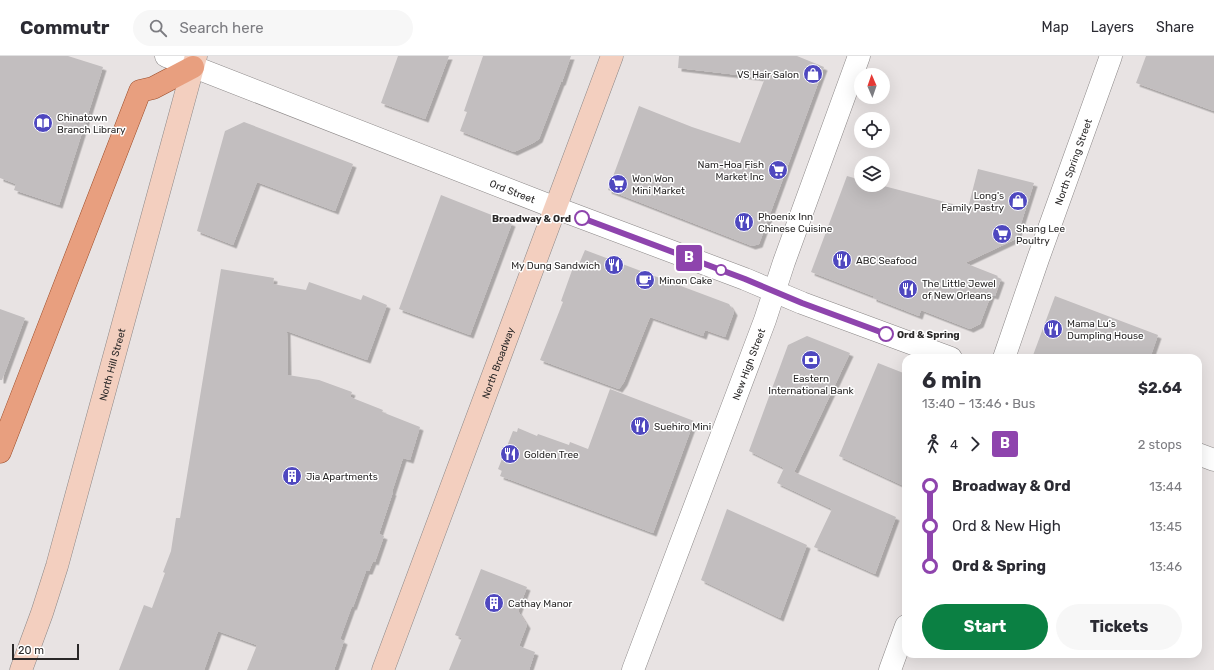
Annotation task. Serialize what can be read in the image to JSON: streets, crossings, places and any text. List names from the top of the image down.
{
  "streets": {
    "main road": ["North Broadway", "North Hill Street"],
    "street": ["North Spring Street", "Ord Street", "New High Street"]
  },
  "crossings": [
    ["Ord Street", "North Broadway"],
    ["Ord Street", "North Hill Street"],
    ["Ord Street", "New High Street"]
  ],
  "places": {
    "shop": ["VS Hair Salon", "Long's Family Pastry"],
    "library": ["Chinatown Branch Library"],
    "supermarket": ["Nam-Hoa Fish Market Inc", "Won Won Mini Market", "Shang Lee Poultry"],
    "other": ["Broadway & Ord", "Ord & Spring"],
    "restaurant": [
      "Phoenix Inn Chinese Cuisine",
      "ABC Seafood",
      "My Dung Sandwich",
      "The Little Jewel of New Orleans",
      "Mama Lu's Dumpling House",
      "Suehiro Mini",
      "Golden Tree"
    ],
    "cafe": ["Minon Cake"],
    "bank": ["Eastern International Bank"],
    "building": ["Jia Apartments", "Cathay Manor"]
  },
  "lines": ["bus line B"],
  "scale_bar": "20 m",
  "north": "top",
  "page": {
    "header": "Commutr",
    "search": "Search here",
    "nav": ["Map", "Layers", "Share"],
    "on_map": "B",
    "heading": ["6 min", "13:40 – 13:46 · Bus", "$2.64"],
    "legs": ["4", "B", "2 stops"],
    "list": [
      {
        "name": "Broadway & Ord",
        "value": "13:44"
      },
      {
        "name": "Ord & New High",
        "value": "13:45"
      },
      {
        "name": "Ord & Spring",
        "value": "13:46"
      }
    ],
    "buttons": ["Start", "Tickets"],
    "scale": "20 m"
  }
}
